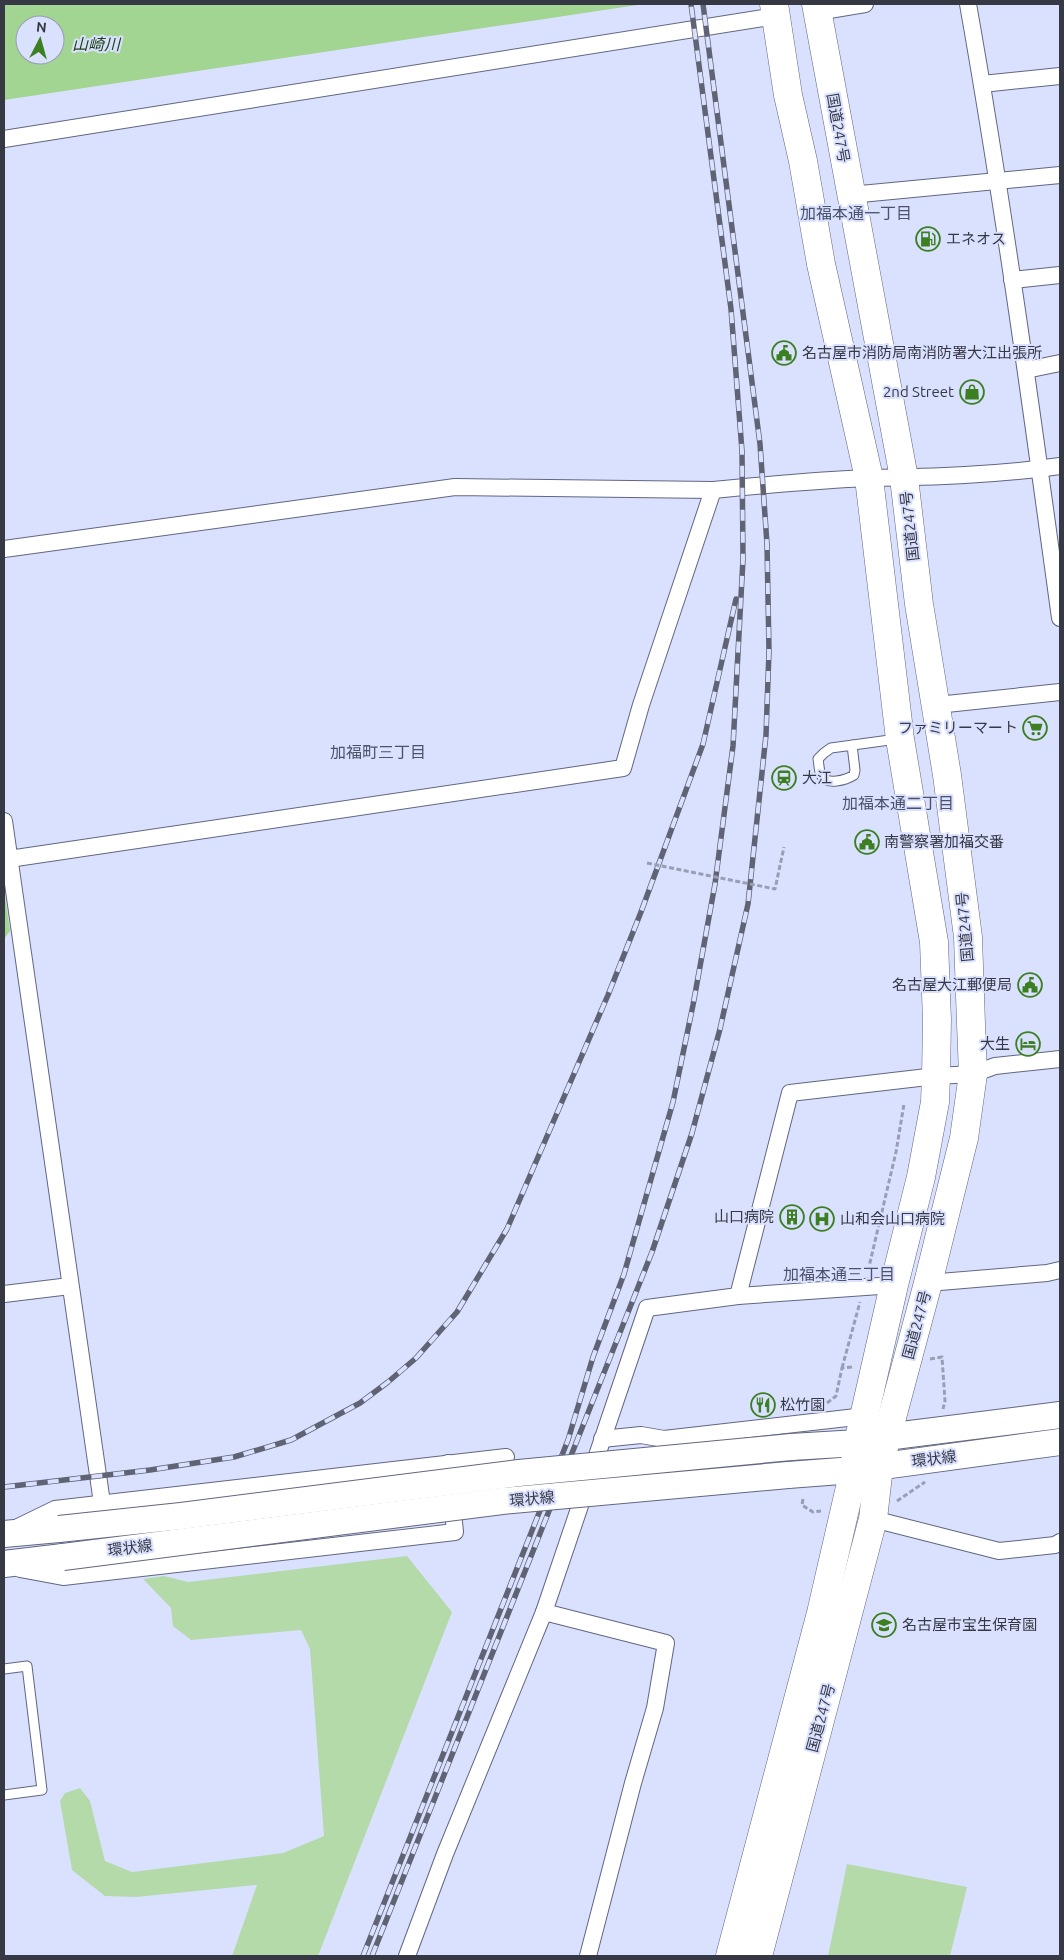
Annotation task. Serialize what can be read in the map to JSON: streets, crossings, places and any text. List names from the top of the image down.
{
  "streets": {
    "highway": ["国道247号"],
    "main road": ["環状線"]
  },
  "crossings": [
    ["国道247号", "環状線"]
  ],
  "districts": [
    "加福本通一丁目",
    "加福町三丁目",
    "加福本通二丁目",
    "加福本通三丁目"
  ],
  "water": ["山崎川"],
  "places": {
    "fuel station": ["エネオス"],
    "public building": ["名古屋市消防局南消防署大江出張所", "南警察署加福交番", "名古屋大江郵便局"],
    "shop": ["2nd Street"],
    "supermarket": ["ファミリーマート"],
    "station": ["大江"],
    "hotel": ["大生"],
    "building": ["山口病院"],
    "hospital": ["山和会山口病院"],
    "restaurant": ["松竹園"],
    "school or university": ["名古屋市宝生保育園"]
  },
  "north": "top"
}
